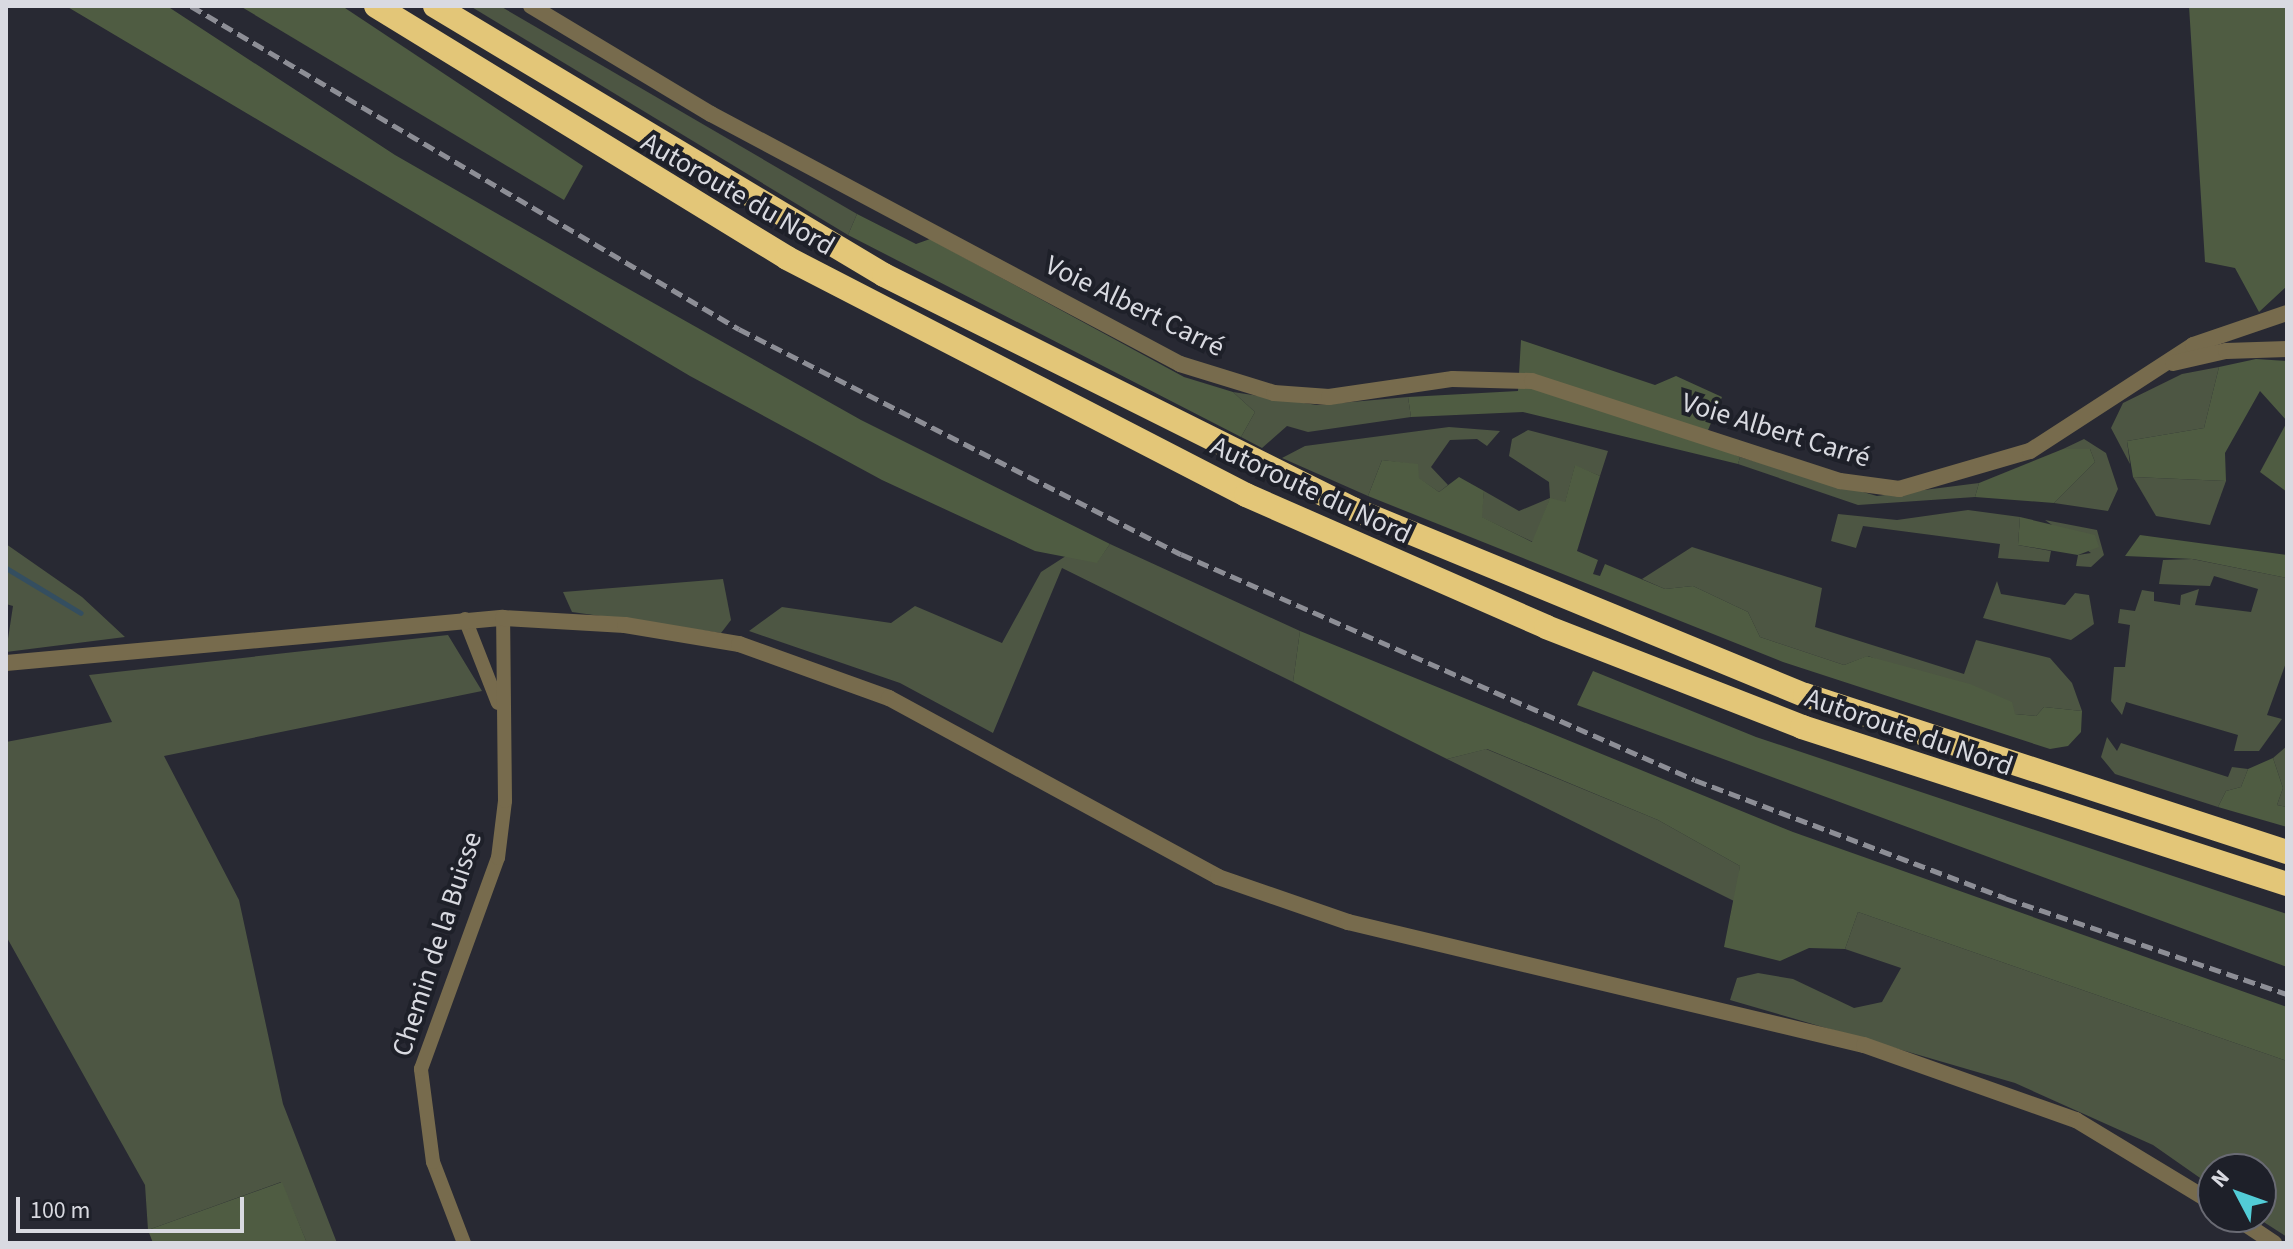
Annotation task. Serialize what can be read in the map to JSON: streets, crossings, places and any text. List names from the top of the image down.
{
  "streets": {
    "highway": ["Autoroute du Nord"],
    "street": ["Voie Albert Carré", "Chemin de la Buisse"]
  },
  "scale_bar": "100 m",
  "north": "top left"
}
